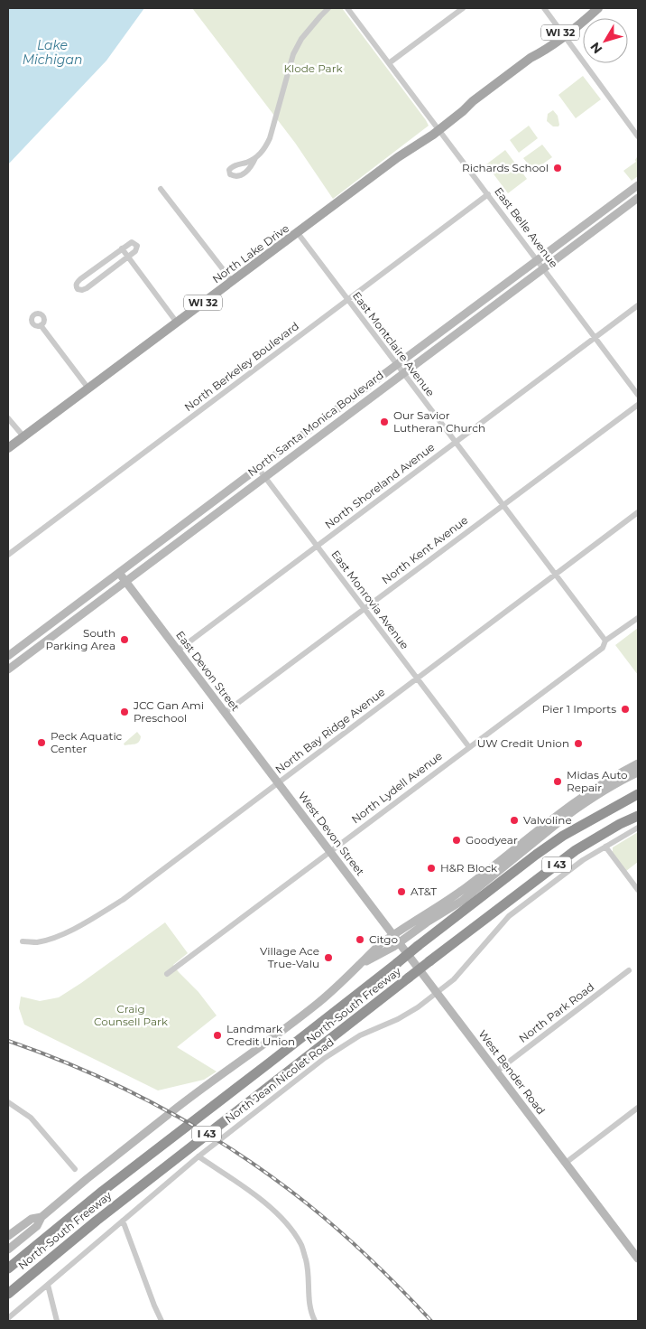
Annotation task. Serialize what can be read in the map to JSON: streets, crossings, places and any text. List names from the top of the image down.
{
  "streets": {
    "highway": ["I 43", "North-South Freeway"],
    "main road": ["WI 32", "North Lake Drive"],
    "street": [
      "East Belle Avenue",
      "East Montclaire Avenue",
      "North Berkeley Boulevard",
      "North Santa Monica Boulevard",
      "North Shoreland Avenue",
      "North Kent Avenue",
      "East Monrovia Avenue",
      "East Devon Street",
      "North Bay Ridge Avenue",
      "North Lydell Avenue",
      "West Devon Street",
      "North Park Road",
      "West Bender Road",
      "North Jean Nicolet Road"
    ]
  },
  "crossings": [
    ["East Belle Avenue", "North Lake Drive"],
    ["East Belle Avenue", "North Berkeley Boulevard"],
    ["East Belle Avenue", "North Santa Monica Boulevard"],
    ["East Belle Avenue", "North Shoreland Avenue"],
    ["North Lake Drive", "East Montclaire Avenue"],
    ["East Montclaire Avenue", "North Berkeley Boulevard"],
    ["East Montclaire Avenue", "North Santa Monica Boulevard"],
    ["East Montclaire Avenue", "North Shoreland Avenue"],
    ["East Montclaire Avenue", "North Kent Avenue"],
    ["East Montclaire Avenue", "North Bay Ridge Avenue"],
    ["East Montclaire Avenue", "North Lydell Avenue"],
    ["North Santa Monica Boulevard", "East Monrovia Avenue"],
    ["North Santa Monica Boulevard", "East Devon Street"],
    ["North Shoreland Avenue", "East Monrovia Avenue"],
    ["North Shoreland Avenue", "East Devon Street"],
    ["North Kent Avenue", "East Monrovia Avenue"],
    ["North Kent Avenue", "East Devon Street"],
    ["East Monrovia Avenue", "North Bay Ridge Avenue"],
    ["East Monrovia Avenue", "North Lydell Avenue"],
    ["East Devon Street", "North Bay Ridge Avenue"],
    ["East Devon Street", "West Devon Street"],
    ["North Bay Ridge Avenue", "West Devon Street"],
    ["North Lydell Avenue", "West Devon Street"],
    ["West Devon Street", "West Bender Road"],
    ["North Park Road", "West Bender Road"],
    ["West Bender Road", "North Jean Nicolet Road"]
  ],
  "water": ["Lake Michigan"],
  "parks": ["Klode Park", "Craig Counsell Park"],
  "places": [
    "Richards School",
    "Our Savior Lutheran Church",
    "South Parking Area",
    "Pier 1 Imports",
    "JCC Gan Ami Preschool",
    "Peck Aquatic Center",
    "UW Credit Union",
    "Midas Auto Repair",
    "Valvoline",
    "Goodyear",
    "H&R Block",
    "AT&T",
    "Citgo",
    "Village Ace True-Valu",
    "Landmark Credit Union"
  ],
  "north": "bottom left"
}
